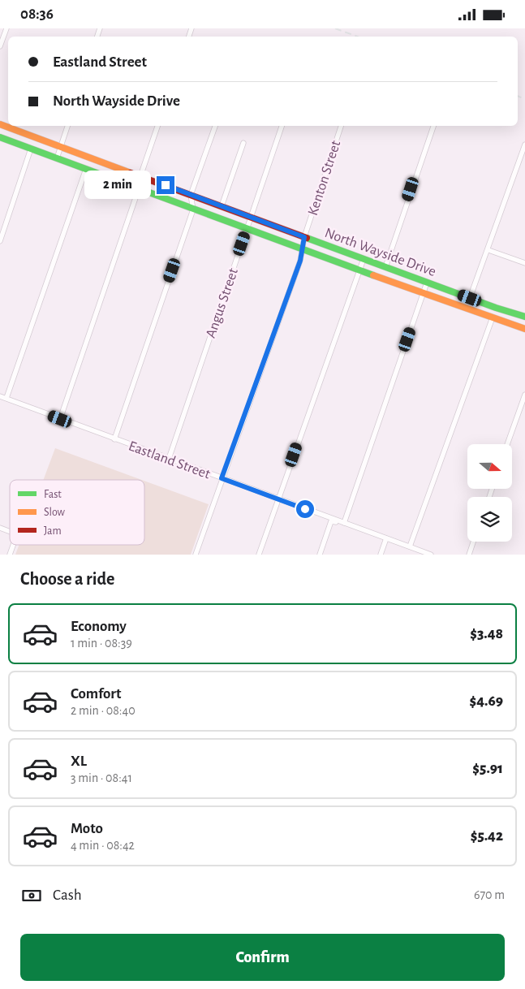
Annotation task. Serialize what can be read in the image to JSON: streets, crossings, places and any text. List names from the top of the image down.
{
  "streets": {
    "main road": ["North Wayside Drive"],
    "street": ["Kenton Street", "Angus Street", "Eastland Street"]
  },
  "crossings": [
    ["Kenton Street", "North Wayside Drive"],
    ["Kenton Street", "Eastland Street"],
    ["North Wayside Drive", "Angus Street"],
    ["Angus Street", "Eastland Street"]
  ],
  "legend": ["Fast", "Slow", "Jam"],
  "north": "right",
  "page": {
    "status": "08:36",
    "banner": ["Eastland Street", "North Wayside Drive"],
    "bubble": "2 min",
    "heading": "Choose a ride",
    "list": [
      {
        "name": "Economy",
        "note": "1 min · 08:39",
        "value": "$3.48"
      },
      {
        "name": "Comfort",
        "note": "2 min · 08:40",
        "value": "$4.69"
      },
      {
        "name": "XL",
        "note": "3 min · 08:41",
        "value": "$5.91"
      },
      {
        "name": "Moto",
        "note": "4 min · 08:42",
        "value": "$5.42"
      }
    ],
    "pay": ["Cash", "670 m"],
    "buttons": "Confirm"
  }
}
